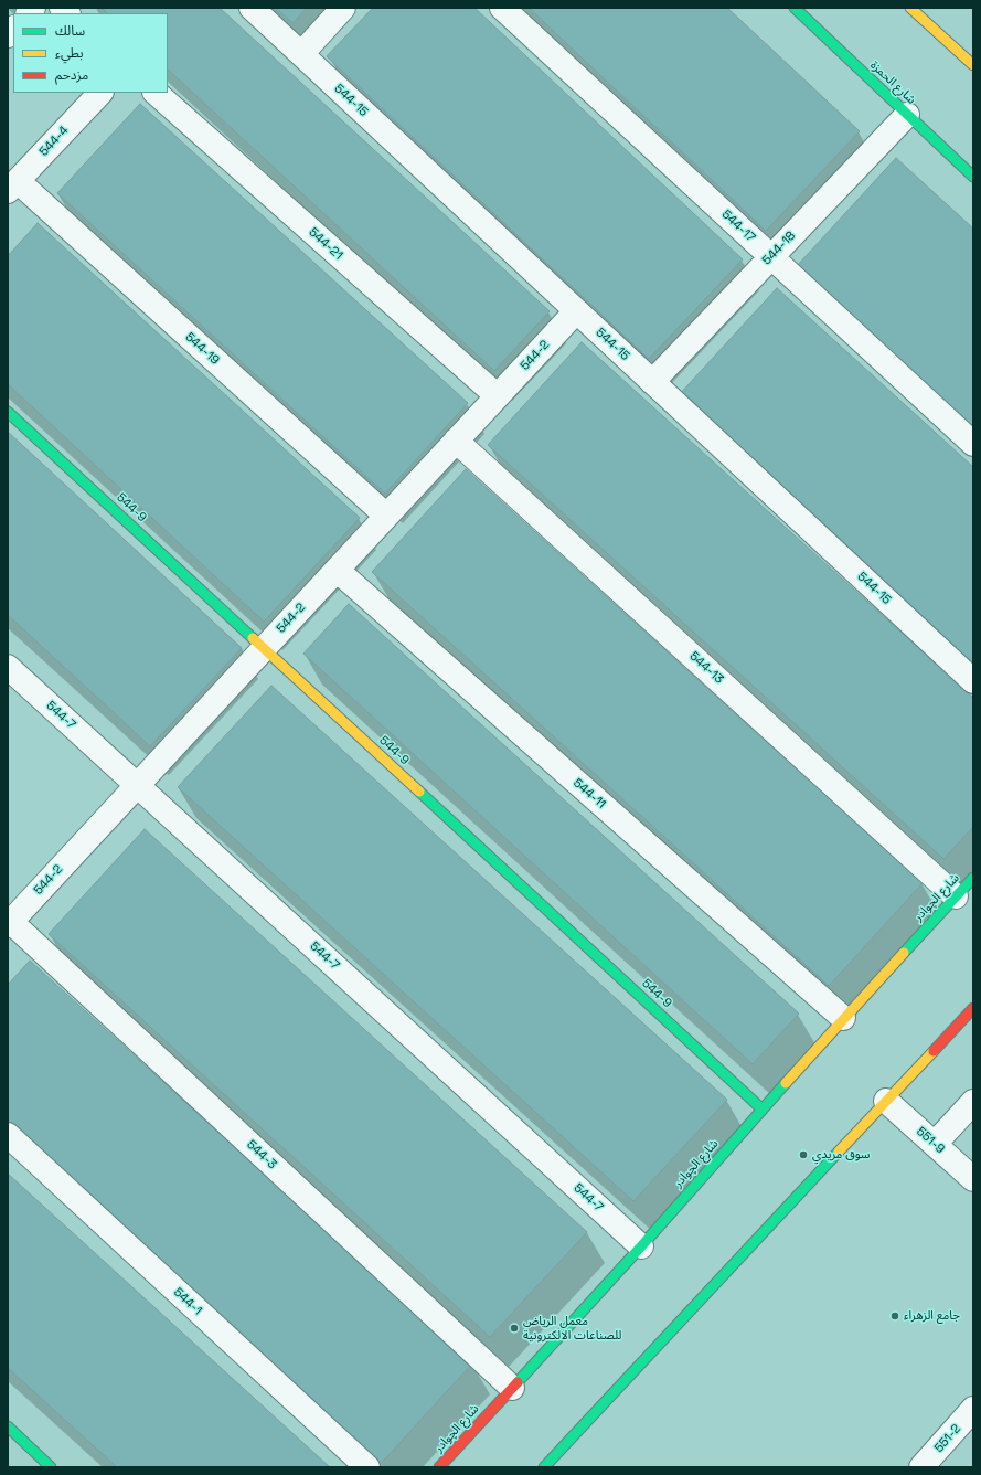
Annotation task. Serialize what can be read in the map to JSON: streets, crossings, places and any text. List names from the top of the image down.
{
  "streets": {
    "main road": ["شارع الحمزة", "544-9", "شارع الچوادر"],
    "street": [
      "544-15",
      "544-4",
      "544-17",
      "544-21",
      "544-18",
      "544-19",
      "544-2",
      "544-13",
      "544-7",
      "544-11",
      "551-9",
      "544-3",
      "544-1",
      "551-2"
    ]
  },
  "crossings": [
    ["شارع الحمزة", "544-18"],
    ["544-15", "544-18"],
    ["544-15", "544-2"],
    ["544-4", "544-19"],
    ["544-17", "544-18"],
    ["544-21", "544-2"],
    ["544-19", "544-2"],
    ["544-2", "544-9"],
    ["544-2", "544-13"],
    ["544-2", "544-7"],
    ["544-2", "544-11"],
    ["544-2", "544-3"],
    ["544-9", "شارع الچوادر"],
    ["544-13", "شارع الچوادر"],
    ["544-7", "شارع الچوادر"],
    ["544-11", "شارع الچوادر"],
    ["شارع الچوادر", "544-3"]
  ],
  "places": ["سوق مريدي", "جامع الزهراء", "معمل الرياض للصناعات الالكترونية"],
  "legend": ["سالك", "بطيء", "مزدحم"]
}
